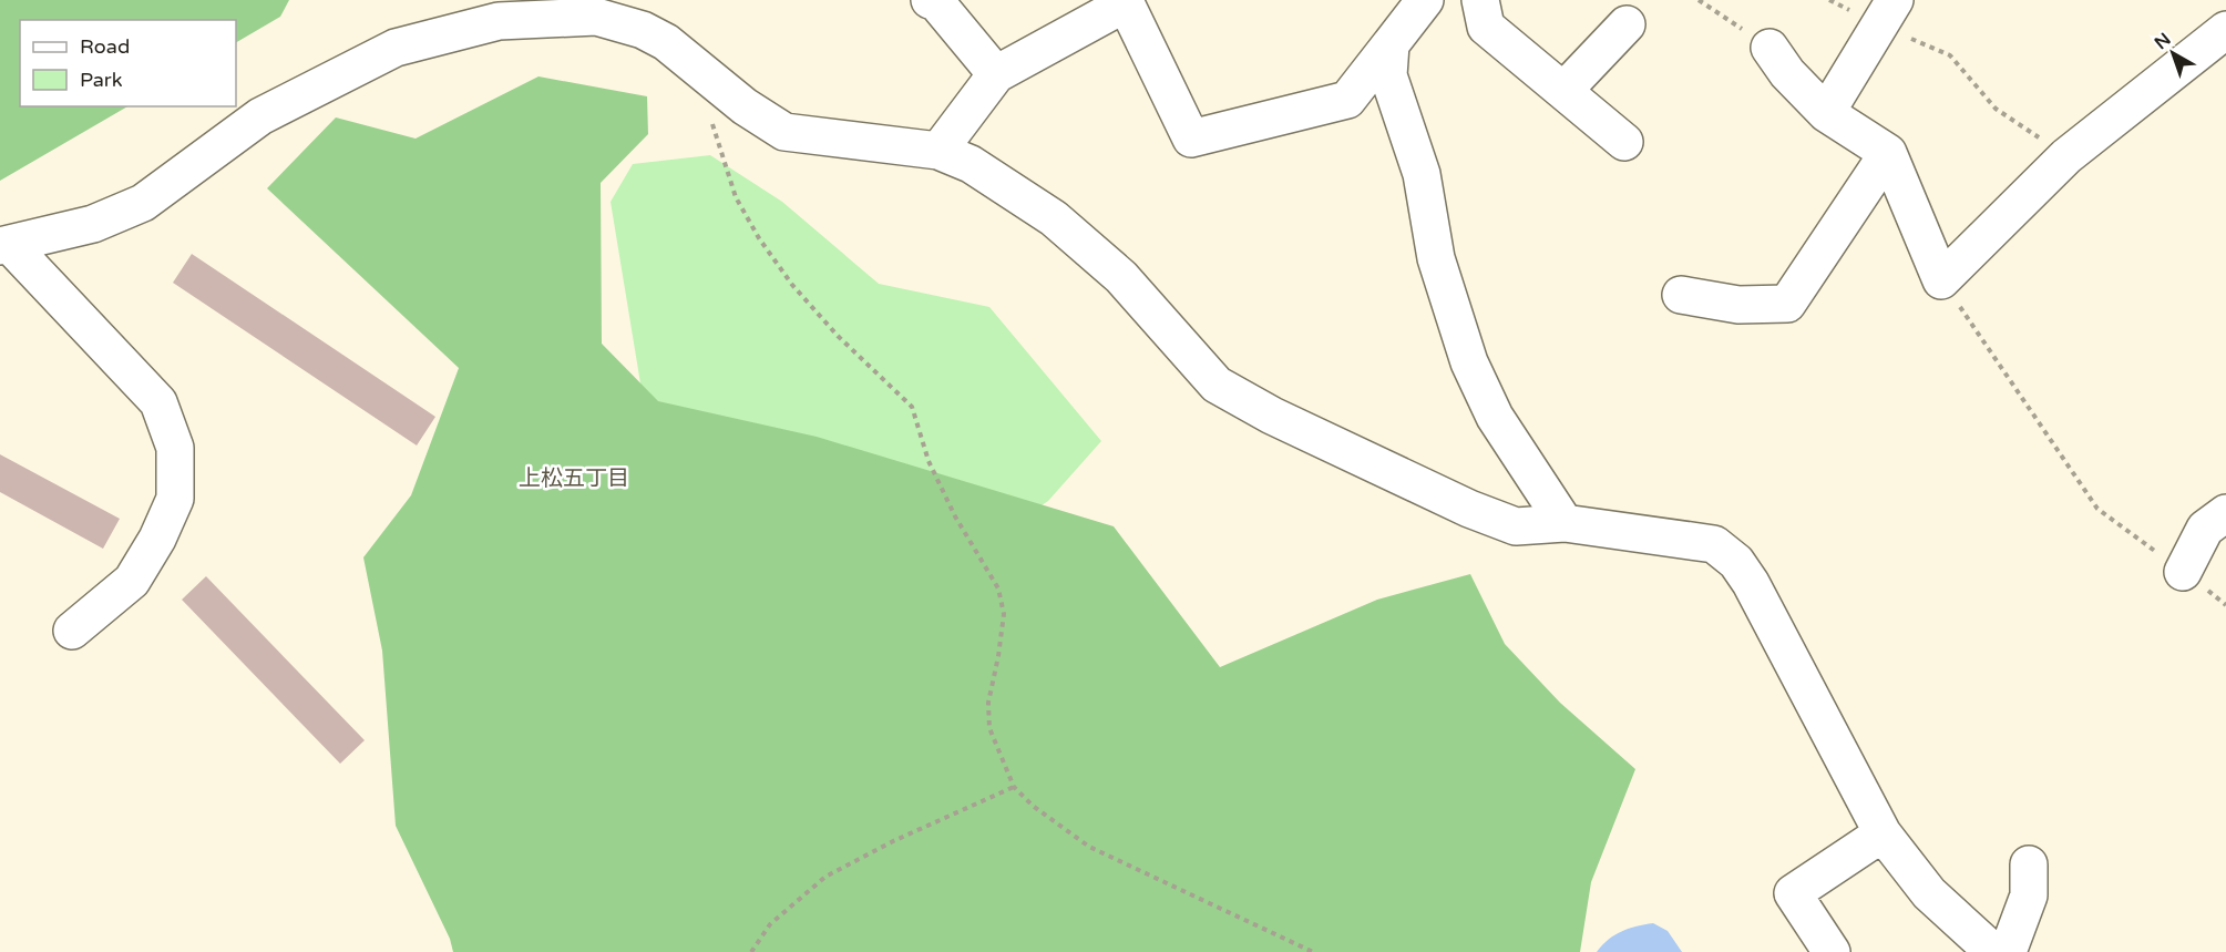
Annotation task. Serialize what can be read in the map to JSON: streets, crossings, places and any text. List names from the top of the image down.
{
  "districts": ["上松五丁目"],
  "legend": ["Road", "Park"],
  "north": "top left"
}
